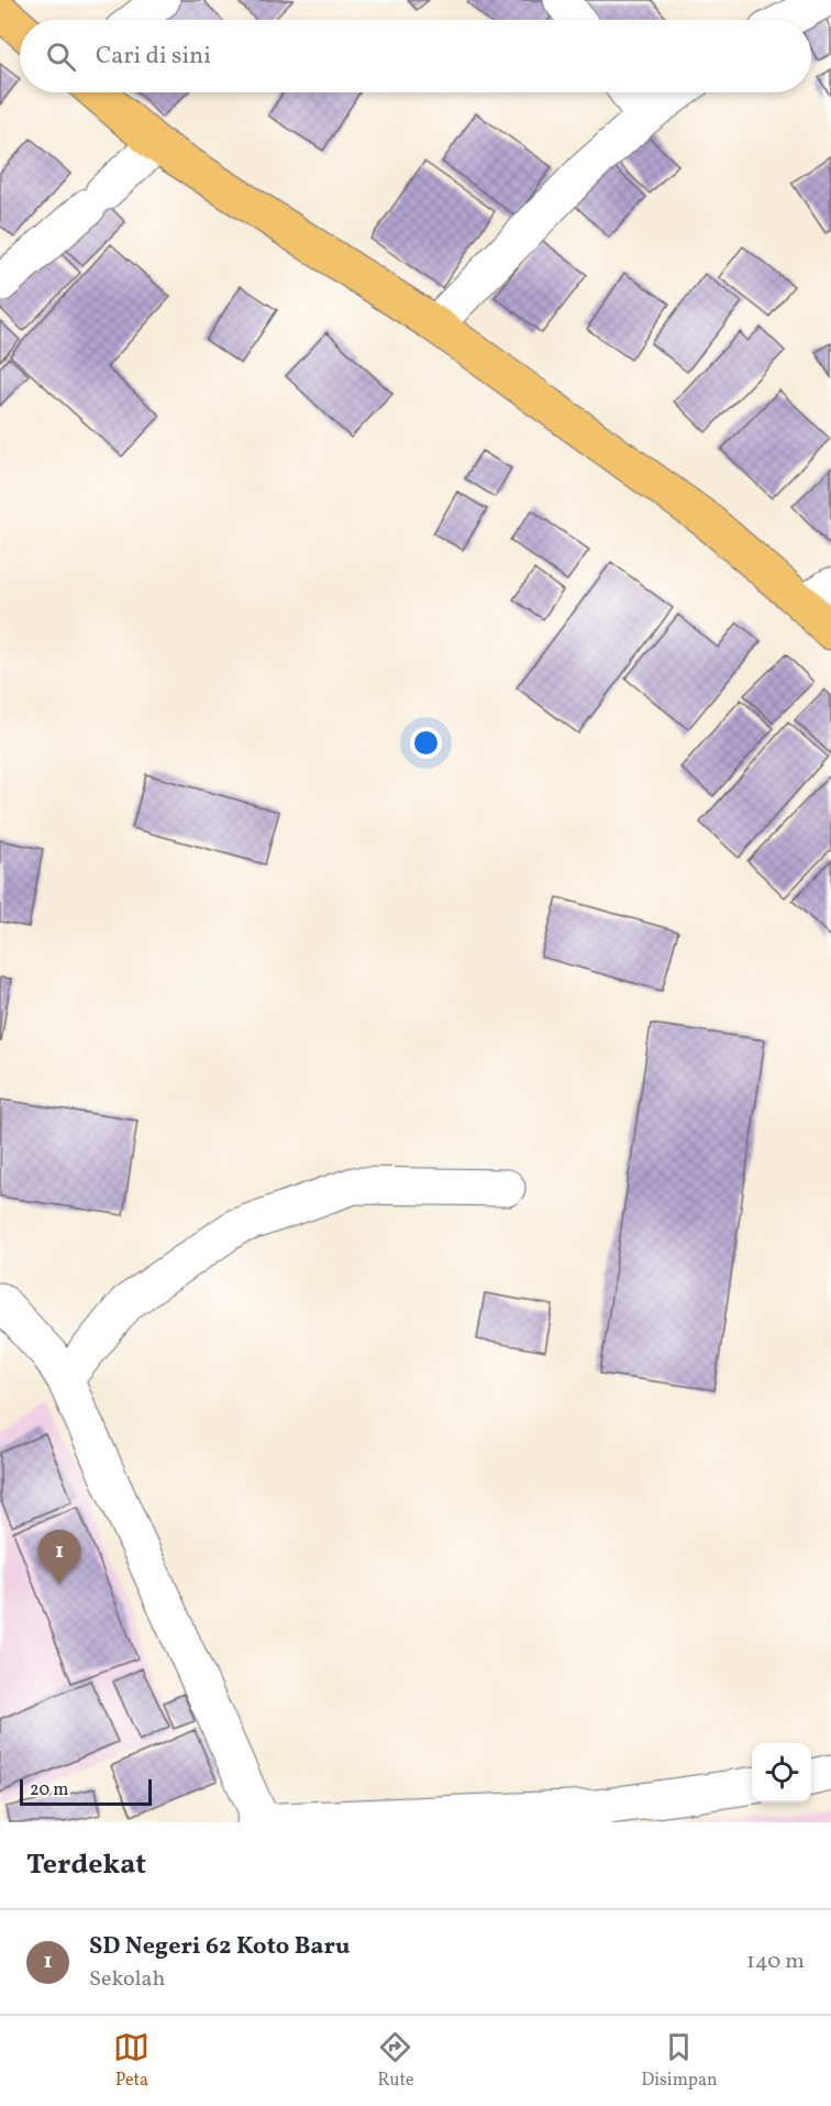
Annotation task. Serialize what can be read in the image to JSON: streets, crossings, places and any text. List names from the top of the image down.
{
  "scale_bar": "20 m",
  "page": {
    "search": "Cari di sini",
    "pins": "1",
    "scale": "20 m",
    "heading": "Terdekat",
    "list": [
      {
        "mark": "1",
        "name": "SD Negeri 62 Koto Baru",
        "note": "Sekolah",
        "value": "140 m"
      }
    ],
    "nav": ["Peta", "Rute", "Disimpan"]
  }
}
